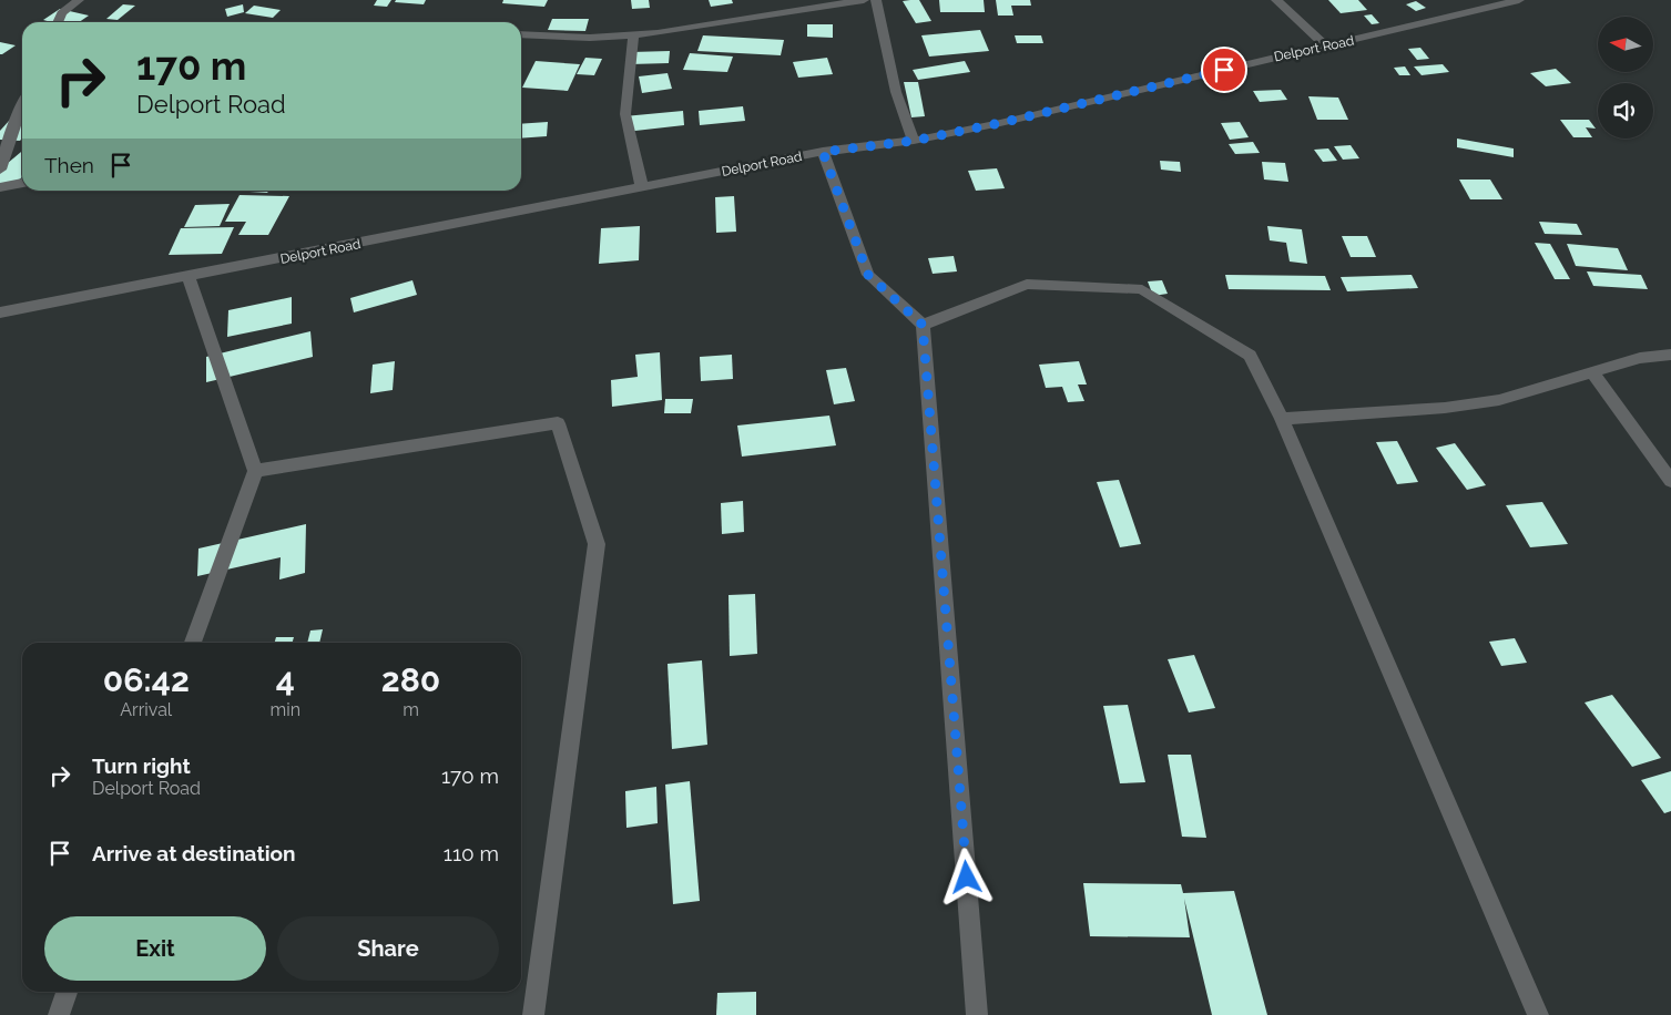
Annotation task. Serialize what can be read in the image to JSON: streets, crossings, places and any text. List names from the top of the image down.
{
  "streets": {
    "street": ["Delport Road"]
  },
  "north": "left",
  "page": {
    "turn": ["170 m", "Delport Road"],
    "then": "Then",
    "eta": [
      "06:42",
      "Arrival",
      "4",
      "min",
      "280",
      "m"
    ],
    "list": [
      {
        "name": "Turn right",
        "note": "Delport Road",
        "value": "170 m"
      },
      {
        "name": "Arrive at destination",
        "value": "110 m"
      }
    ],
    "buttons": ["Exit", "Share"]
  }
}
